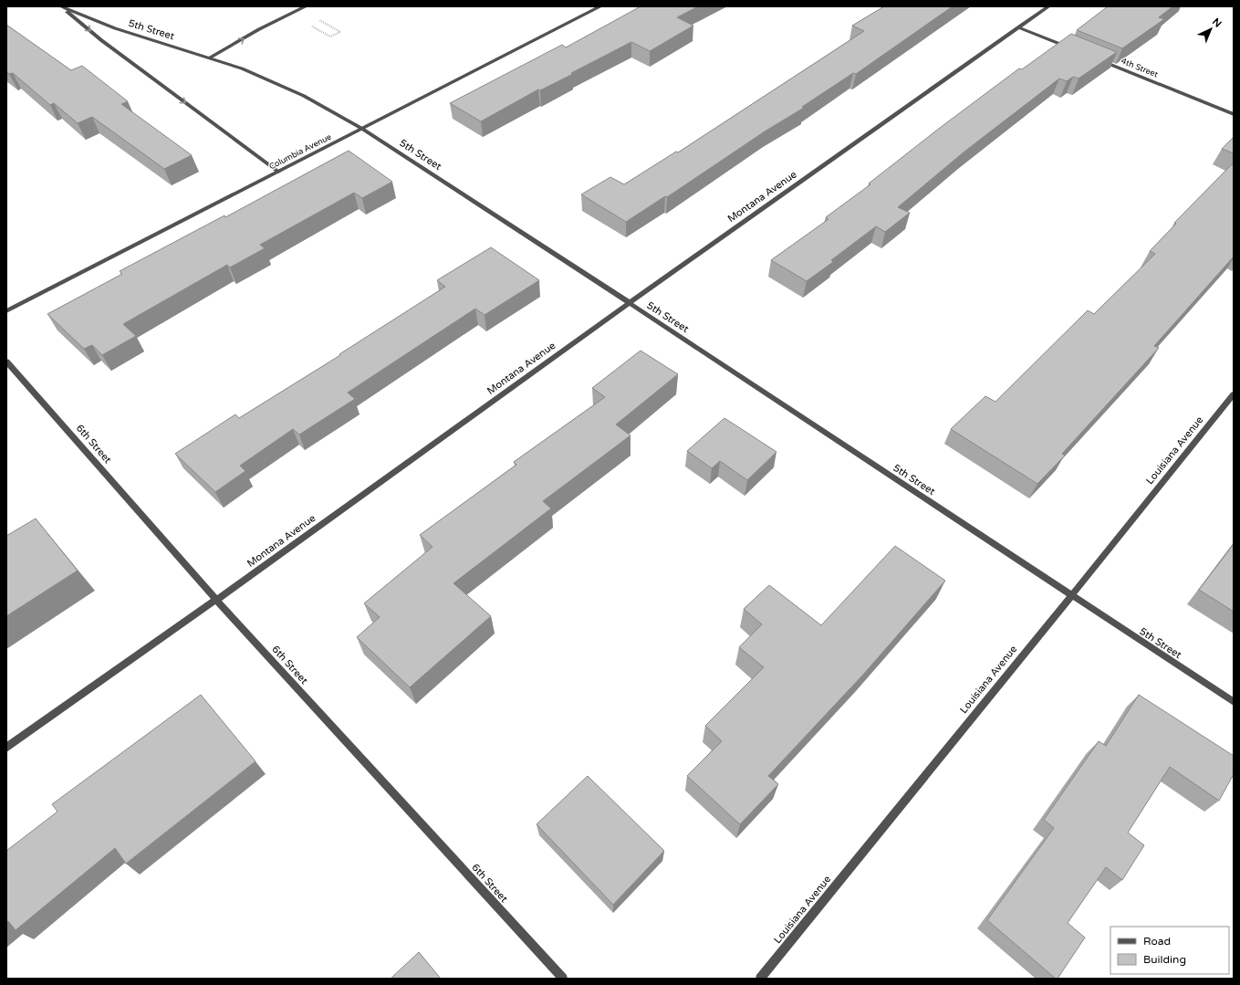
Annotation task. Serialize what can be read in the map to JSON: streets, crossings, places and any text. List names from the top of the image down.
{
  "streets": {
    "street": [
      "5th Street",
      "4th Street",
      "Columbia Avenue",
      "Montana Avenue",
      "6th Street",
      "Louisiana Avenue"
    ]
  },
  "crossings": [
    ["5th Street", "Columbia Avenue"],
    ["5th Street", "Montana Avenue"],
    ["5th Street", "Louisiana Avenue"],
    ["Montana Avenue", "6th Street"]
  ],
  "legend": ["Road", "Building"],
  "north": "top right"
}
